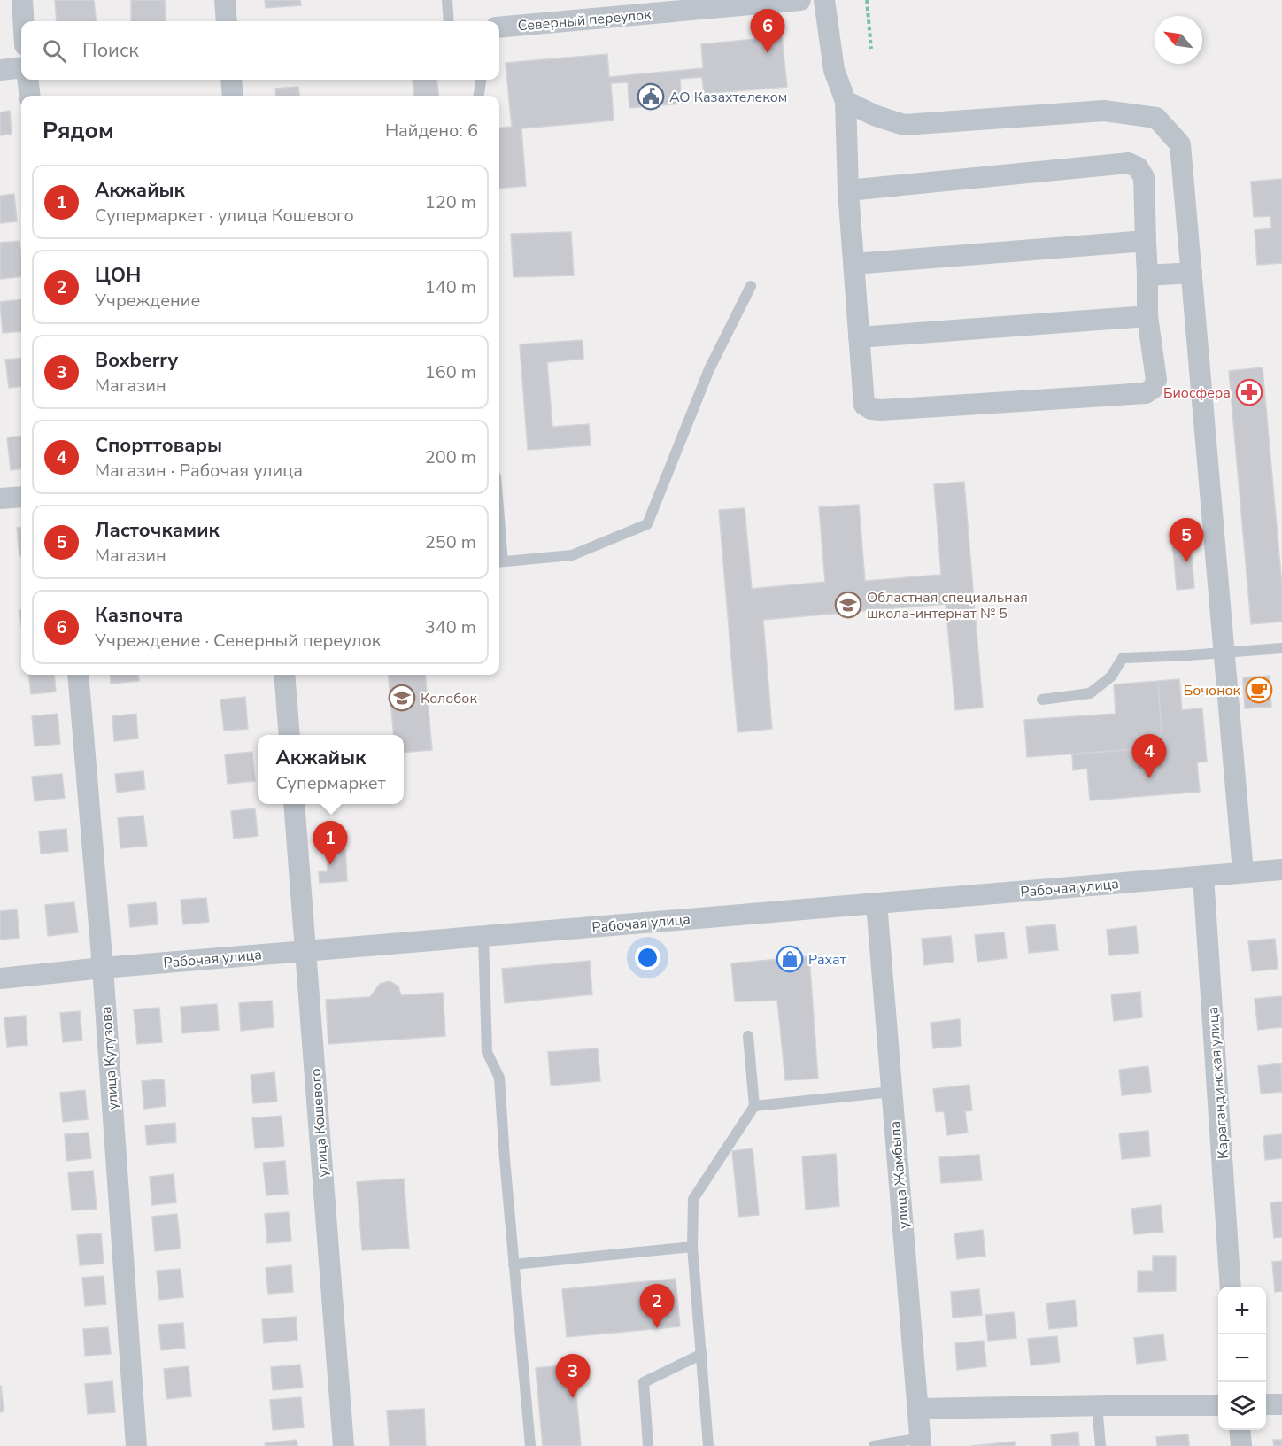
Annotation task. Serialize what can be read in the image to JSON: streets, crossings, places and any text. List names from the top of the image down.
{
  "streets": {
    "street": [
      "Северный переулок",
      "Рабочая улица",
      "улица Кутузова",
      "Карагандинская улица",
      "улица Кошевого",
      "улица Жамбыла"
    ]
  },
  "crossings": [
    ["Рабочая улица", "улица Кутузова"],
    ["Рабочая улица", "Карагандинская улица"],
    ["Рабочая улица", "улица Кошевого"],
    ["Рабочая улица", "улица Жамбыла"]
  ],
  "places": {
    "public building": ["АО Казахтелеком"],
    "pharmacy": ["Биосфера"],
    "school or university": ["Областная специальная школа-интернат № 5", "Колобок"],
    "cafe": ["Бочонок"],
    "shop": ["Рахат"]
  },
  "north": "top left",
  "page": {
    "pins": [
      "6",
      "5",
      "4",
      "1",
      "2",
      "3"
    ],
    "search": "Поиск",
    "heading": ["Рядом", "Найдено: 6"],
    "list": [
      {
        "mark": "1",
        "name": "Акжайык",
        "note": "Супермаркет · улица Кошевого",
        "value": "120 m"
      },
      {
        "mark": "2",
        "name": "ЦОН",
        "note": "Учреждение",
        "value": "140 m"
      },
      {
        "mark": "3",
        "name": "Boxberry",
        "note": "Магазин",
        "value": "160 m"
      },
      {
        "mark": "4",
        "name": "Спорттовары",
        "note": "Магазин · Рабочая улица",
        "value": "200 m"
      },
      {
        "mark": "5",
        "name": "Ласточкамик",
        "note": "Магазин",
        "value": "250 m"
      },
      {
        "mark": "6",
        "name": "Казпочта",
        "note": "Учреждение · Северный переулок",
        "value": "340 m"
      }
    ],
    "popup": ["Акжайык", "Супермаркет"],
    "map_buttons": ["+", "−"]
  }
}
